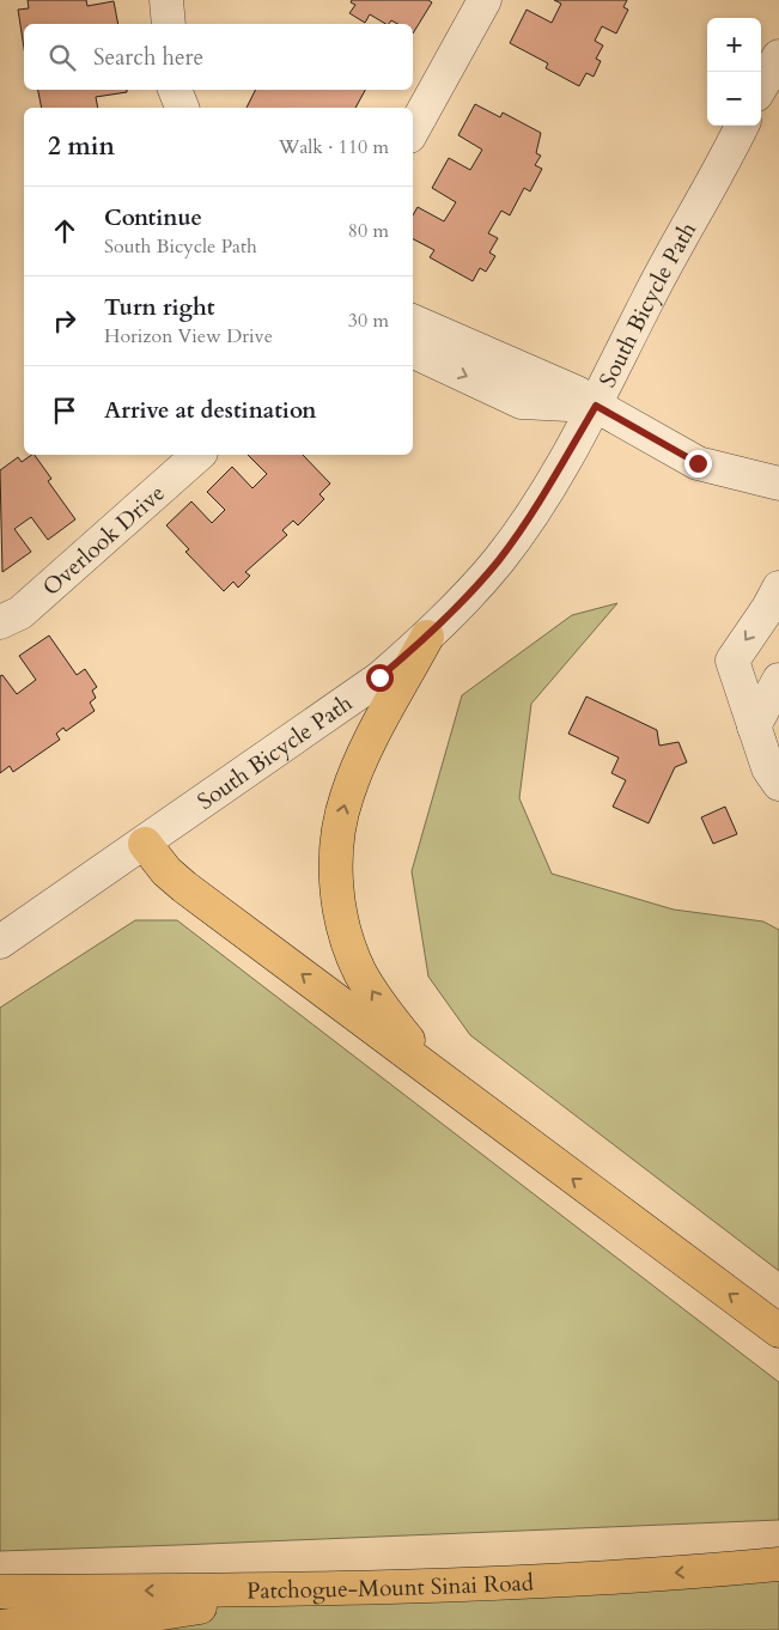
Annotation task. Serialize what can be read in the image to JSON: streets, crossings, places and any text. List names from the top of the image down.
{
  "streets": {
    "highway": ["Patchogue-Mount Sinai Road"],
    "street": ["South Bicycle Path", "Overlook Drive"]
  },
  "page": {
    "map_buttons": ["+", "−"],
    "search": "Search here",
    "heading": ["2 min", "Walk · 110 m"],
    "list": [
      ["Continue", "South Bicycle Path", "80 m"],
      ["Turn right", "Horizon View Drive", "30 m"],
      "Arrive at destination"
    ]
  }
}
